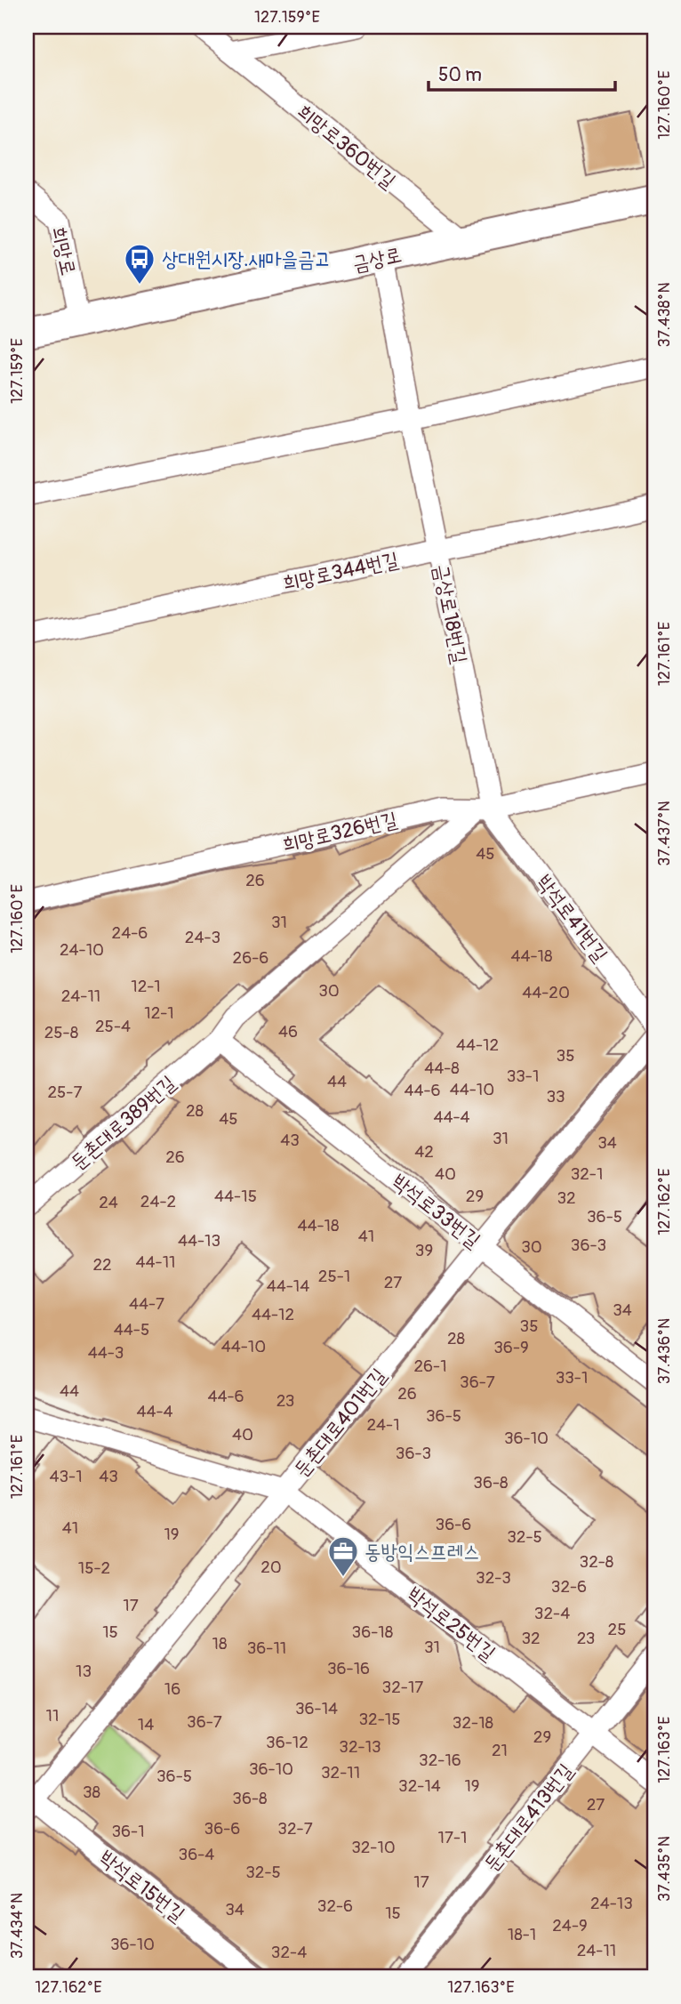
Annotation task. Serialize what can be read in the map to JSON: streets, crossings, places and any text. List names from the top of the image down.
{
  "streets": {
    "street": [
      "희망로360번길",
      "희망로",
      "금상로",
      "희망로344번길",
      "금상로18번길",
      "희망로326번길",
      "박석로41번길",
      "둔촌대로389번길",
      "박석로33번길",
      "둔촌대로401번길",
      "박석로25번길",
      "둔촌대로413번길",
      "박석로15번길"
    ]
  },
  "crossings": [
    ["희망로360번길", "금상로"],
    ["희망로", "금상로"],
    ["금상로", "금상로18번길"],
    ["희망로344번길", "금상로18번길"],
    ["금상로18번길", "희망로326번길"],
    ["금상로18번길", "박석로41번길"],
    ["금상로18번길", "둔촌대로389번길"],
    ["희망로326번길", "박석로41번길"],
    ["희망로326번길", "둔촌대로389번길"],
    ["박석로41번길", "둔촌대로389번길"],
    ["둔촌대로389번길", "박석로33번길"],
    ["박석로33번길", "둔촌대로401번길"],
    ["둔촌대로401번길", "박석로25번길"],
    ["둔촌대로401번길", "박석로15번길"],
    ["박석로25번길", "둔촌대로413번길"]
  ],
  "places": {
    "bus stop": ["상대원시장.새마을금고"],
    "office": ["동방익스프레스"]
  },
  "house_numbers": [
    "45",
    "26",
    "31",
    "24-6",
    "24-3",
    "24-10",
    "44-18",
    "26-6",
    "12-1",
    "30",
    "44-20",
    "24-11",
    "12-1",
    "25-4",
    "46",
    "25-8",
    "44-12",
    "35",
    "44-8",
    "33-1",
    "44",
    "44-10",
    "44-6",
    "25-7",
    "33",
    "28",
    "44-4",
    "45",
    "31",
    "43",
    "34",
    "42",
    "26",
    "40",
    "32-1",
    "44-15",
    "29",
    "32",
    "24-2",
    "24",
    "36-5",
    "44-18",
    "41",
    "44-13",
    "36-3",
    "30",
    "39",
    "44-11",
    "22",
    "25-1",
    "27",
    "44-14",
    "44-7",
    "34",
    "44-12",
    "35",
    "44-5",
    "28",
    "44-10",
    "36-9",
    "44-3",
    "26-1",
    "33-1",
    "36-7",
    "44",
    "26",
    "44-6",
    "23",
    "44-4",
    "36-5",
    "24-1",
    "40",
    "36-10",
    "36-3",
    "43-1",
    "43",
    "36-8",
    "36-6",
    "41",
    "19",
    "32-5",
    "32-8",
    "20",
    "15-2",
    "32-3",
    "32-6",
    "17",
    "32-4",
    "25",
    "15",
    "36-18",
    "32",
    "23",
    "18",
    "31",
    "36-11",
    "36-16",
    "13",
    "32-17",
    "16",
    "36-14",
    "11",
    "32-15",
    "36-7",
    "32-18",
    "14",
    "29",
    "36-12",
    "32-13",
    "21",
    "32-16",
    "36-10",
    "32-11",
    "36-5",
    "32-14",
    "19",
    "38",
    "36-8",
    "27",
    "36-6",
    "32-7",
    "36-1",
    "17-1",
    "32-10",
    "36-4",
    "32-5",
    "17",
    "24-13",
    "32-6",
    "34",
    "15",
    "24-9",
    "18-1",
    "36-10",
    "24-11",
    "32-4"
  ],
  "scale_bar": "50 m",
  "coordinates": [
    "127.159°E",
    "127.160°E",
    "37.438°N",
    "127.161°E",
    "37.437°N",
    "127.162°E",
    "37.436°N",
    "127.163°E",
    "37.435°N",
    "37.434°N"
  ]
}
